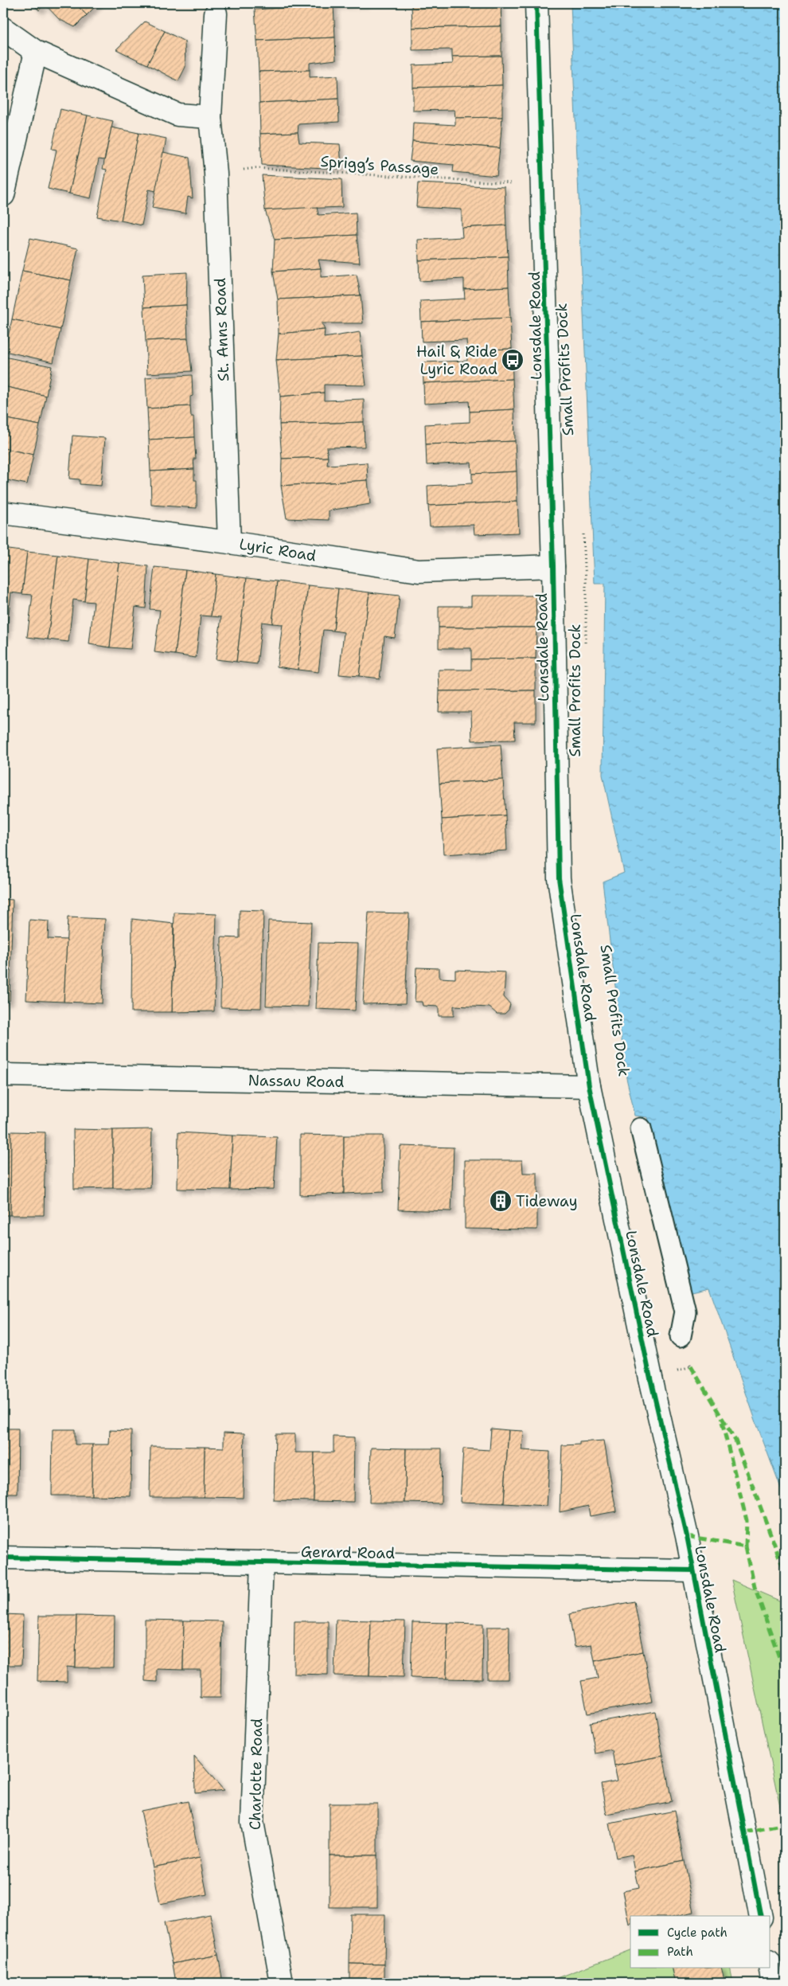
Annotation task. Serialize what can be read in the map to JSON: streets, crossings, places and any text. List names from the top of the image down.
{
  "streets": {
    "street": [
      "Lonsdale Road",
      "St. Anns Road",
      "Lyric Road",
      "Nassau Road",
      "Gerard Road",
      "Charlotte Road"
    ],
    "path": ["Sprigg’s Passage"],
    "cycle path": ["Small Profits Dock"]
  },
  "crossings": [
    ["Sprigg’s Passage", "Lonsdale Road"],
    ["Sprigg’s Passage", "St. Anns Road"],
    ["Lonsdale Road", "Lyric Road"],
    ["Lonsdale Road", "Nassau Road"],
    ["Lonsdale Road", "Gerard Road"],
    ["St. Anns Road", "Lyric Road"],
    ["Gerard Road", "Charlotte Road"]
  ],
  "places": {
    "bus stop": ["Hail & Ride Lyric Road"],
    "building": ["Tideway"]
  },
  "legend": ["Cycle path", "Path"]
}
